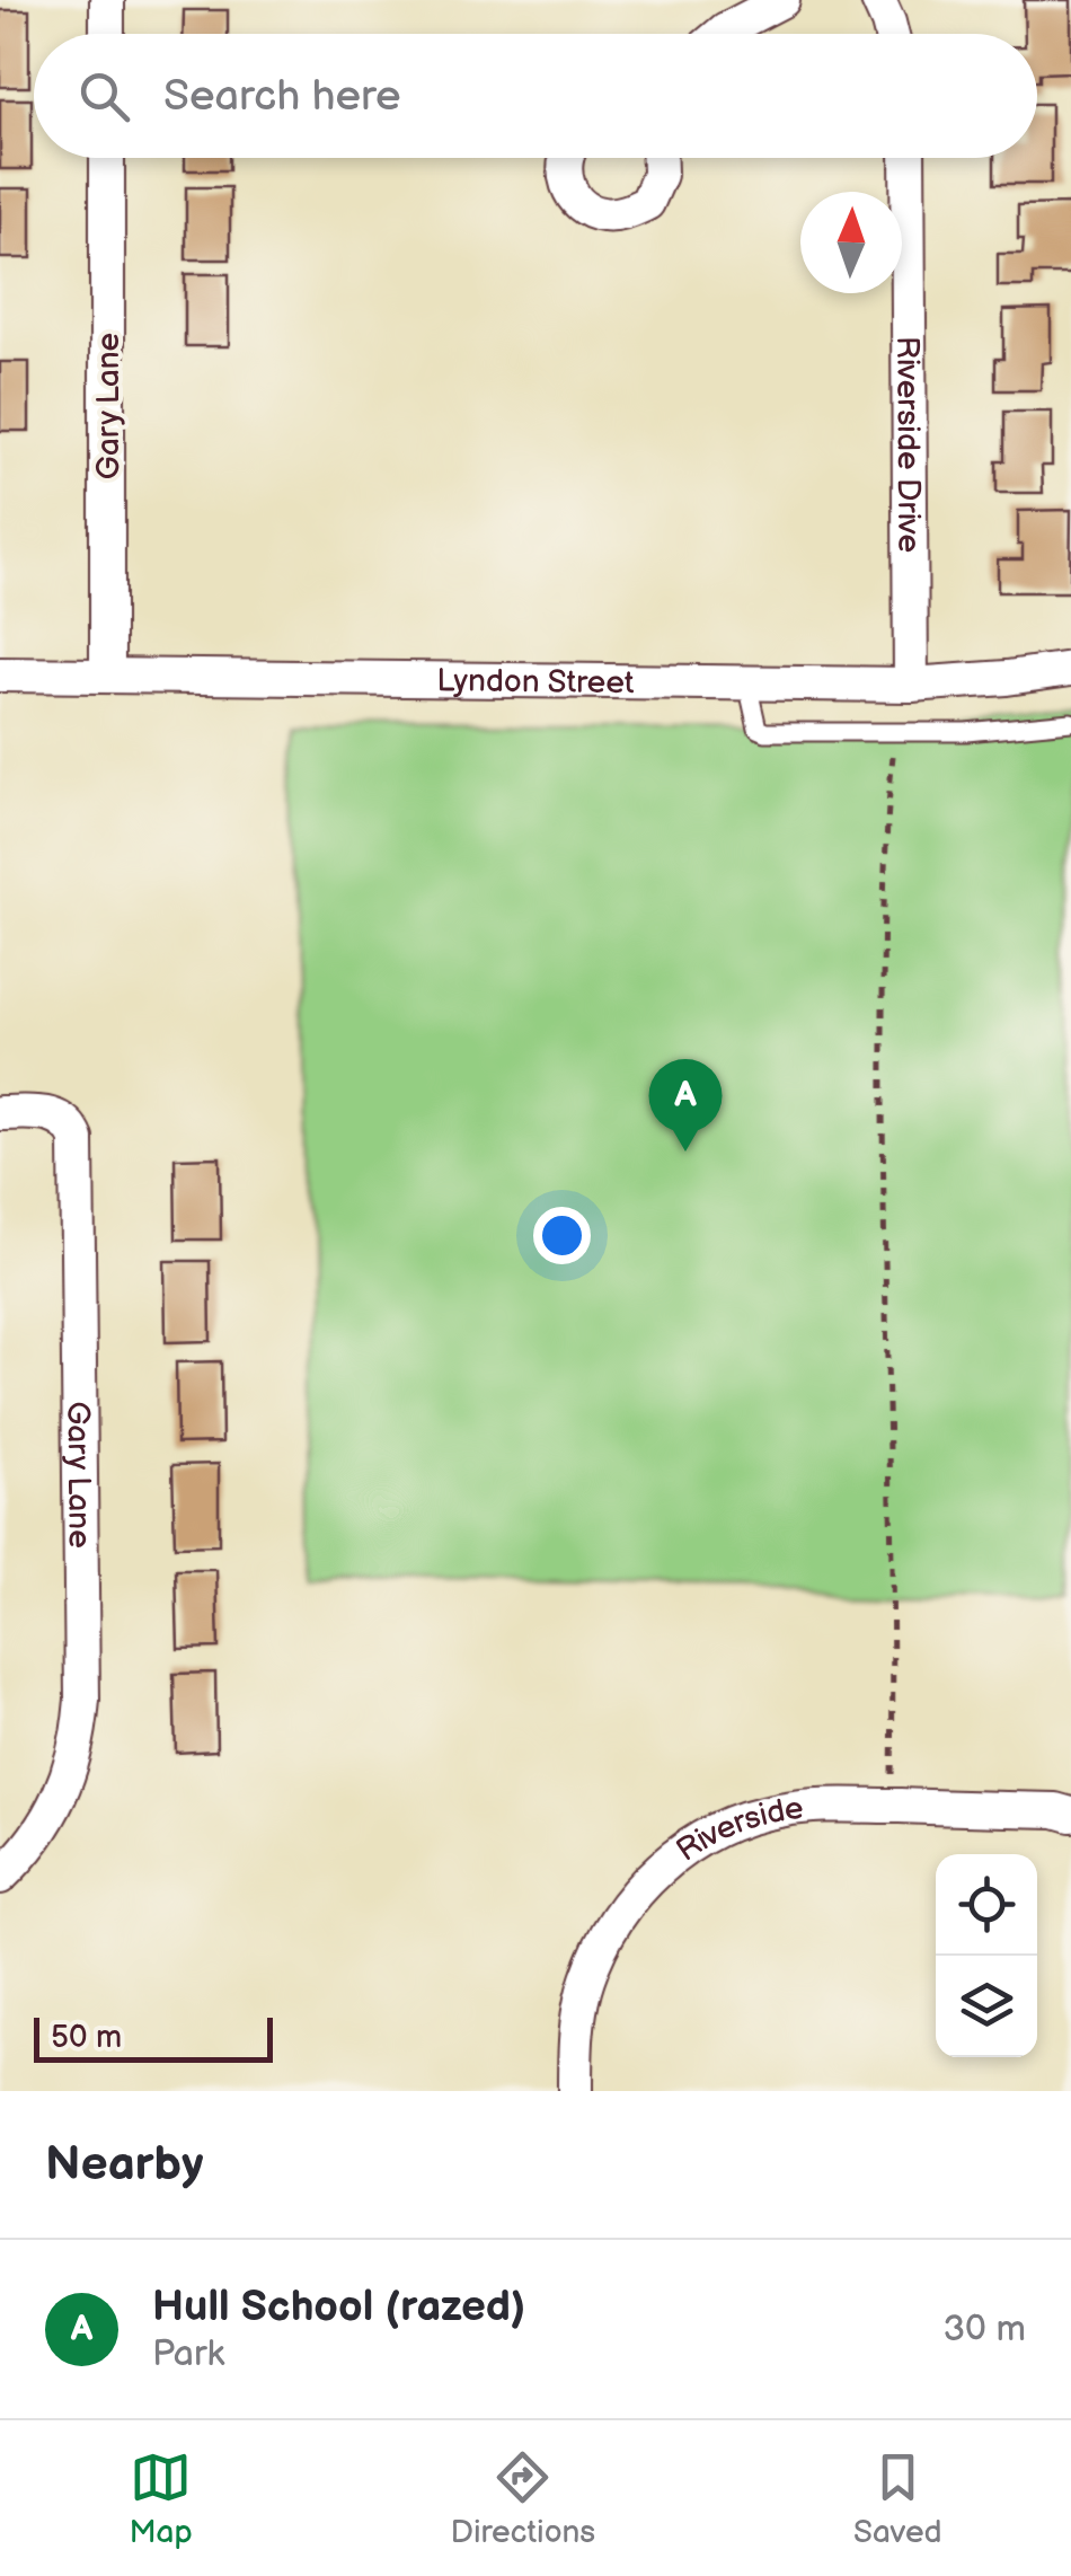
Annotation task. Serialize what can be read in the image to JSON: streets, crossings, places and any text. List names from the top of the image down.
{
  "streets": {
    "street": [
      "Gary Lane",
      "Riverside Drive",
      "Lyndon Street",
      "Riverside"
    ]
  },
  "crossings": [
    ["Gary Lane", "Lyndon Street"],
    ["Riverside Drive", "Lyndon Street"]
  ],
  "scale_bar": "50 m",
  "north": "top",
  "page": {
    "search": "Search here",
    "pins": "A",
    "scale": "50 m",
    "heading": "Nearby",
    "list": [
      {
        "mark": "A",
        "name": "Hull School (razed)",
        "note": "Park",
        "value": "30 m"
      }
    ],
    "nav": ["Map", "Directions", "Saved"]
  }
}
